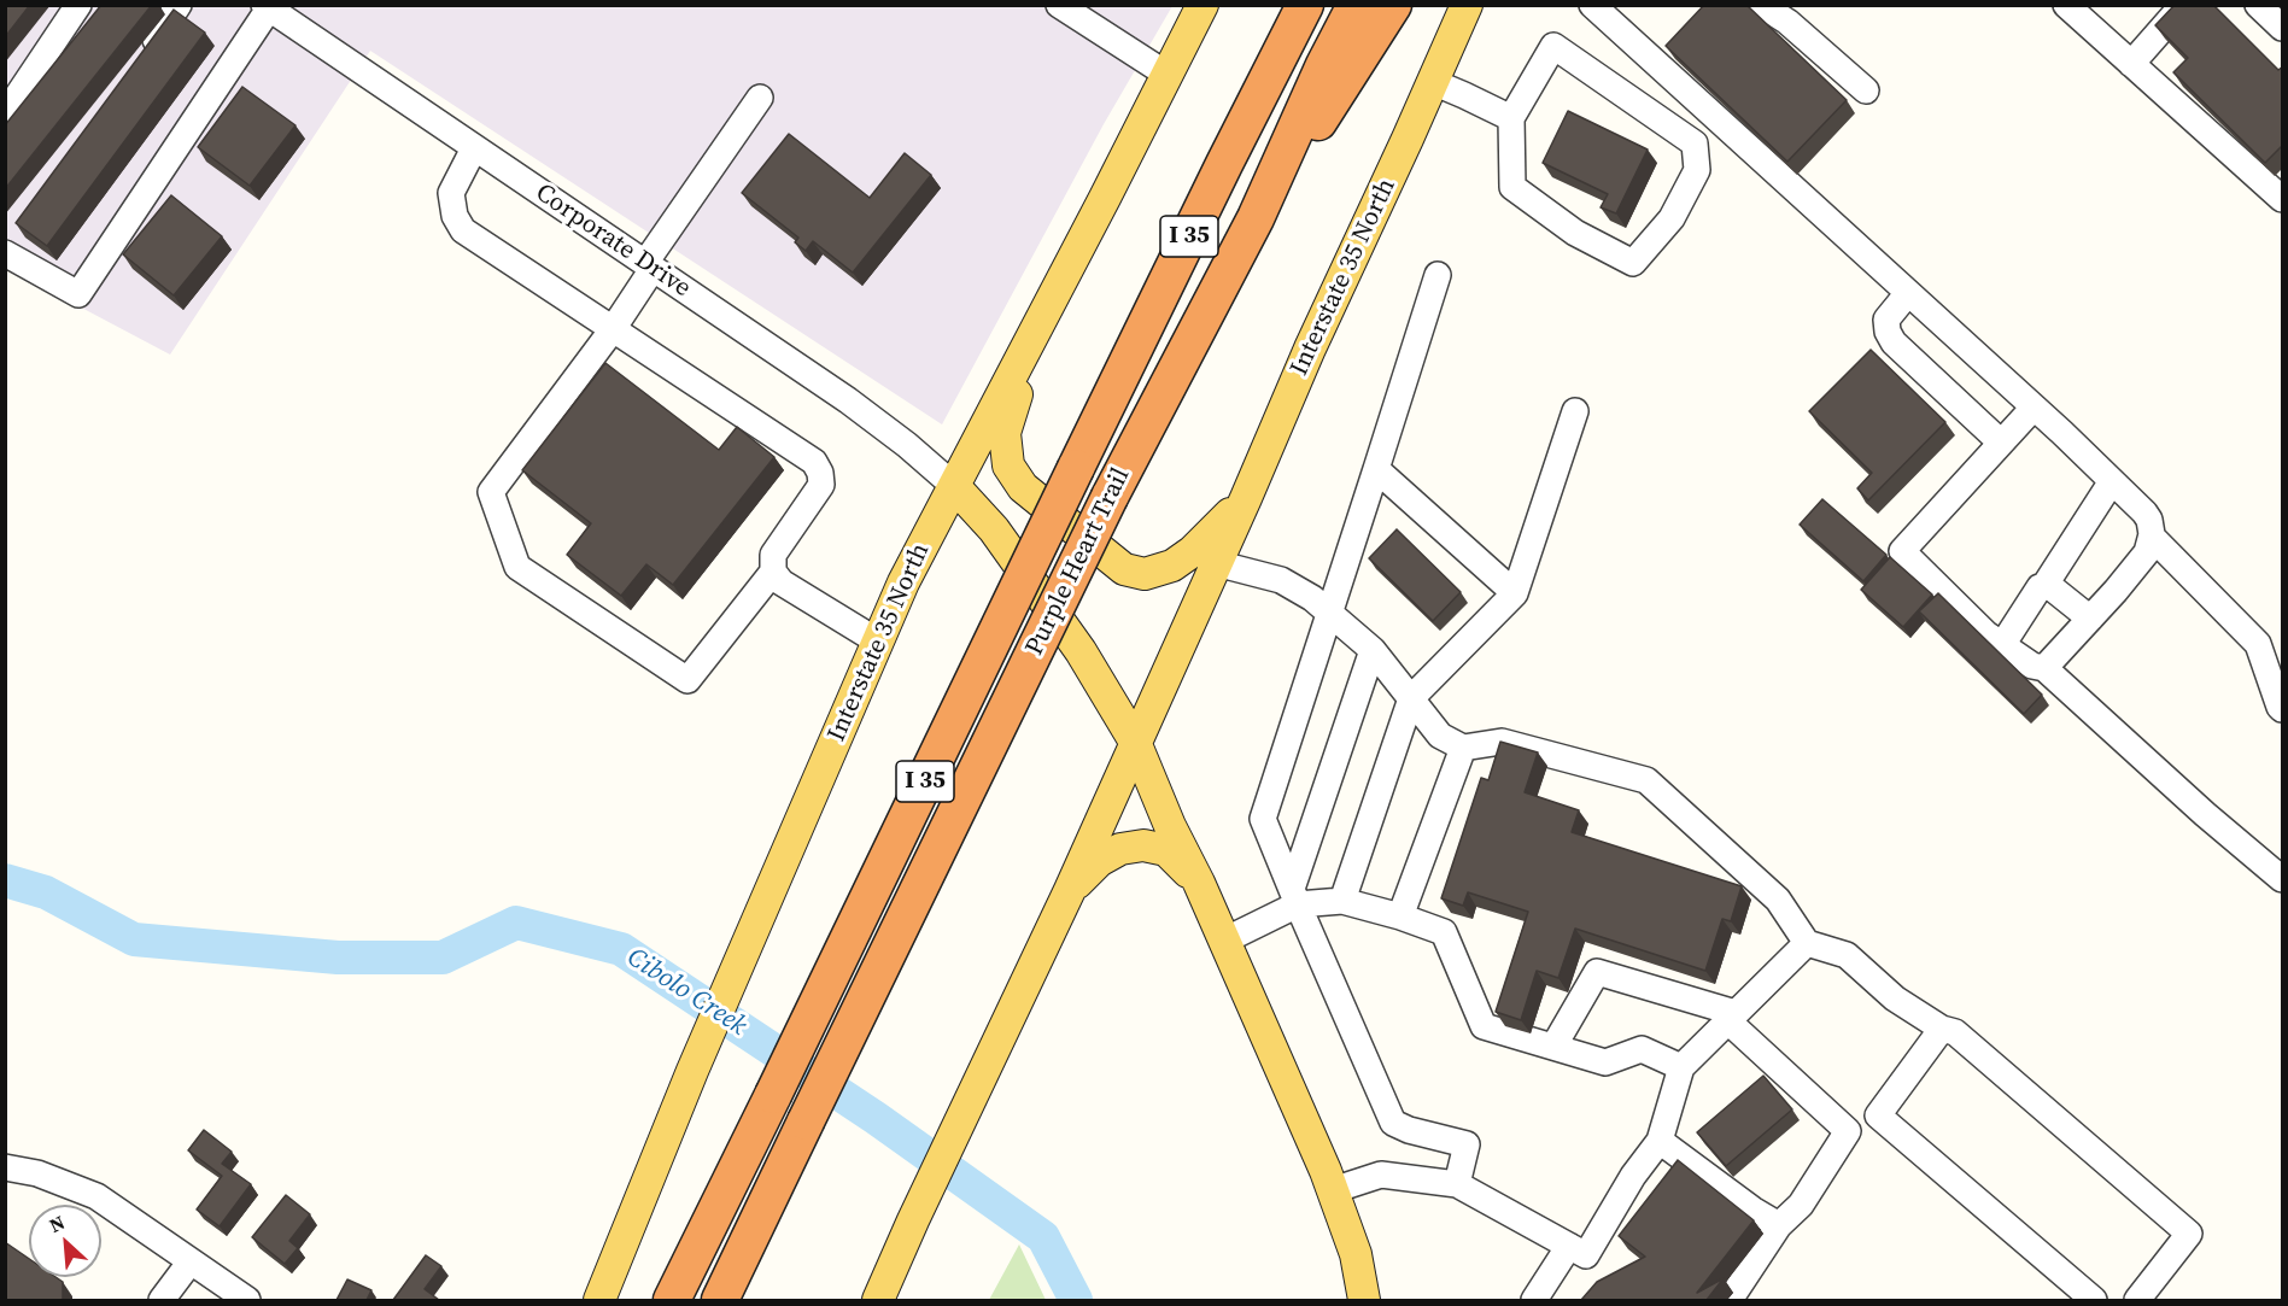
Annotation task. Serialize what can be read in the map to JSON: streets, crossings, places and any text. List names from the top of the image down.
{
  "streets": {
    "highway": ["I 35", "Purple Heart Trail"],
    "main road": ["Interstate 35 North"],
    "street": ["Corporate Drive"]
  },
  "crossings": [
    ["Corporate Drive", "Interstate 35 North"]
  ],
  "water": ["Cibolo Creek"],
  "north": "top left"
}
